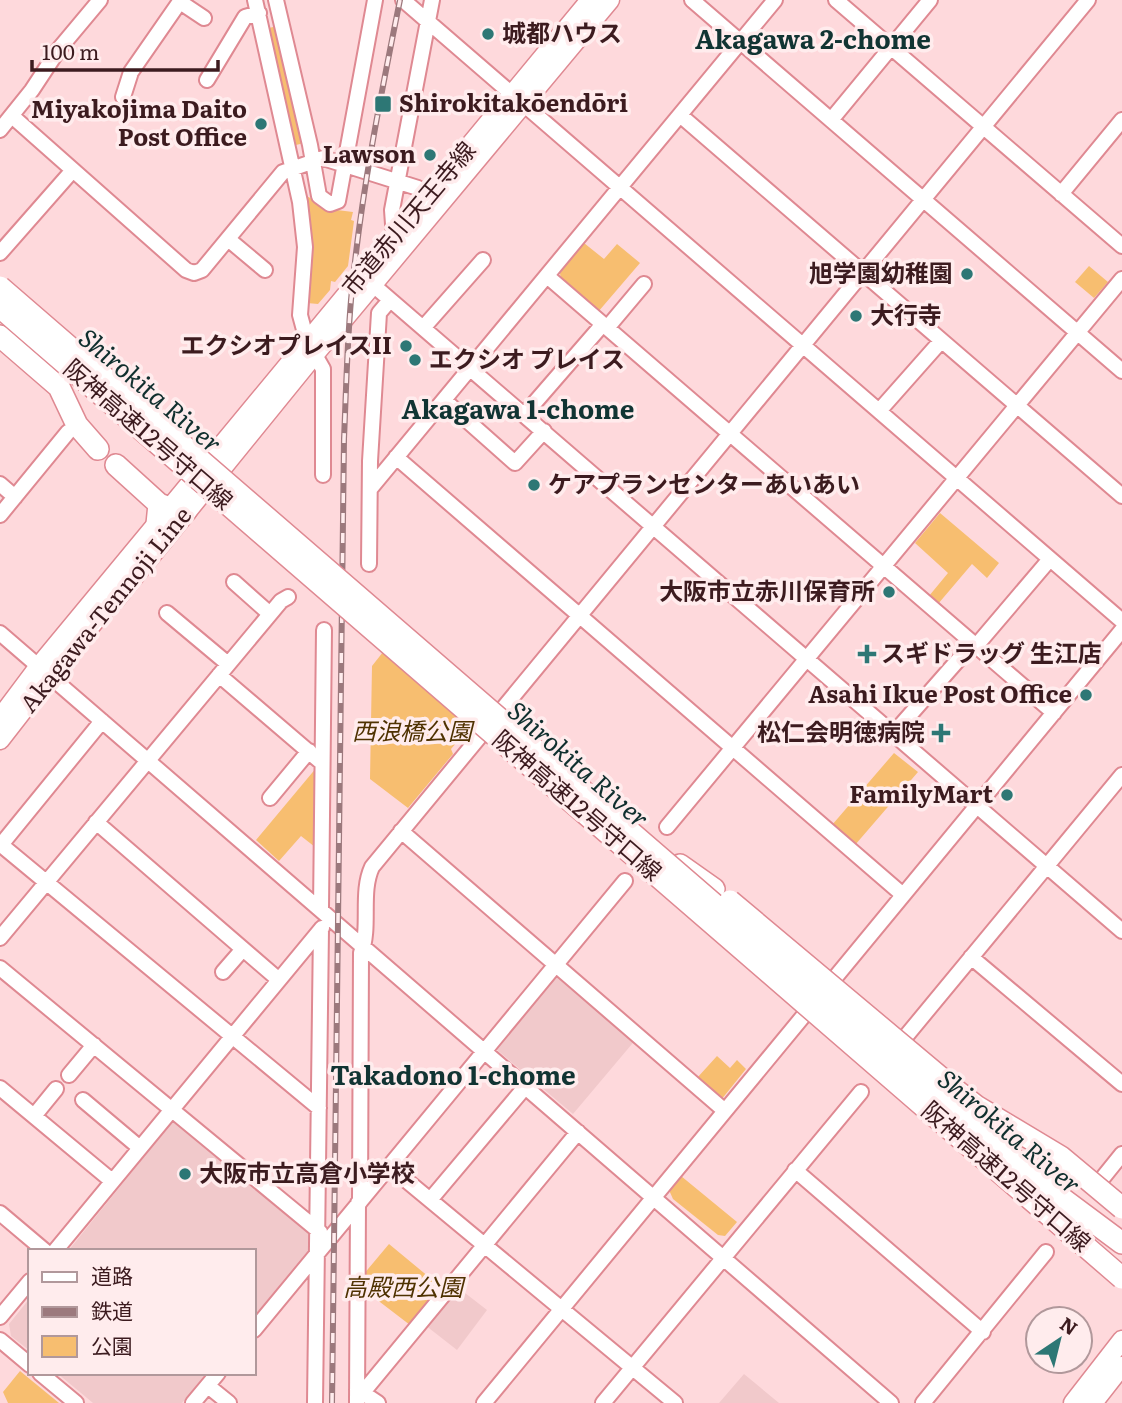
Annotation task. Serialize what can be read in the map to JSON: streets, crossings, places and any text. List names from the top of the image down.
{
  "streets": {
    "highway": ["阪神高速12号守口線"],
    "main road": ["市道赤川天王寺線", "Akagawa-Tennoji Line"]
  },
  "crossings": [
    ["市道赤川天王寺線", "Akagawa-Tennoji Line"]
  ],
  "districts": ["Akagawa 2-chome", "Akagawa 1-chome", "Takadono 1-chome"],
  "water": ["Shirokita River"],
  "parks": ["西浪橋公園", "高殿西公園"],
  "places": {
    "other": [
      "城都ハウス",
      "Miyakojima Daito Post Office",
      "Lawson",
      "旭学園幼稚園",
      "大行寺",
      "エクシオプレイスII",
      "エクシオ プレイス",
      "ケアプランセンターあいあい",
      "大阪市立赤川保育所",
      "Asahi Ikue Post Office",
      "FamilyMart",
      "大阪市立高倉小学校"
    ],
    "transit": ["Shirokitakōendōri"],
    "health": ["スギドラッグ 生江店", "松仁会明徳病院"]
  },
  "legend": ["道路", "鉄道", "公園"],
  "scale_bar": "100 m",
  "north": "top right"
}
